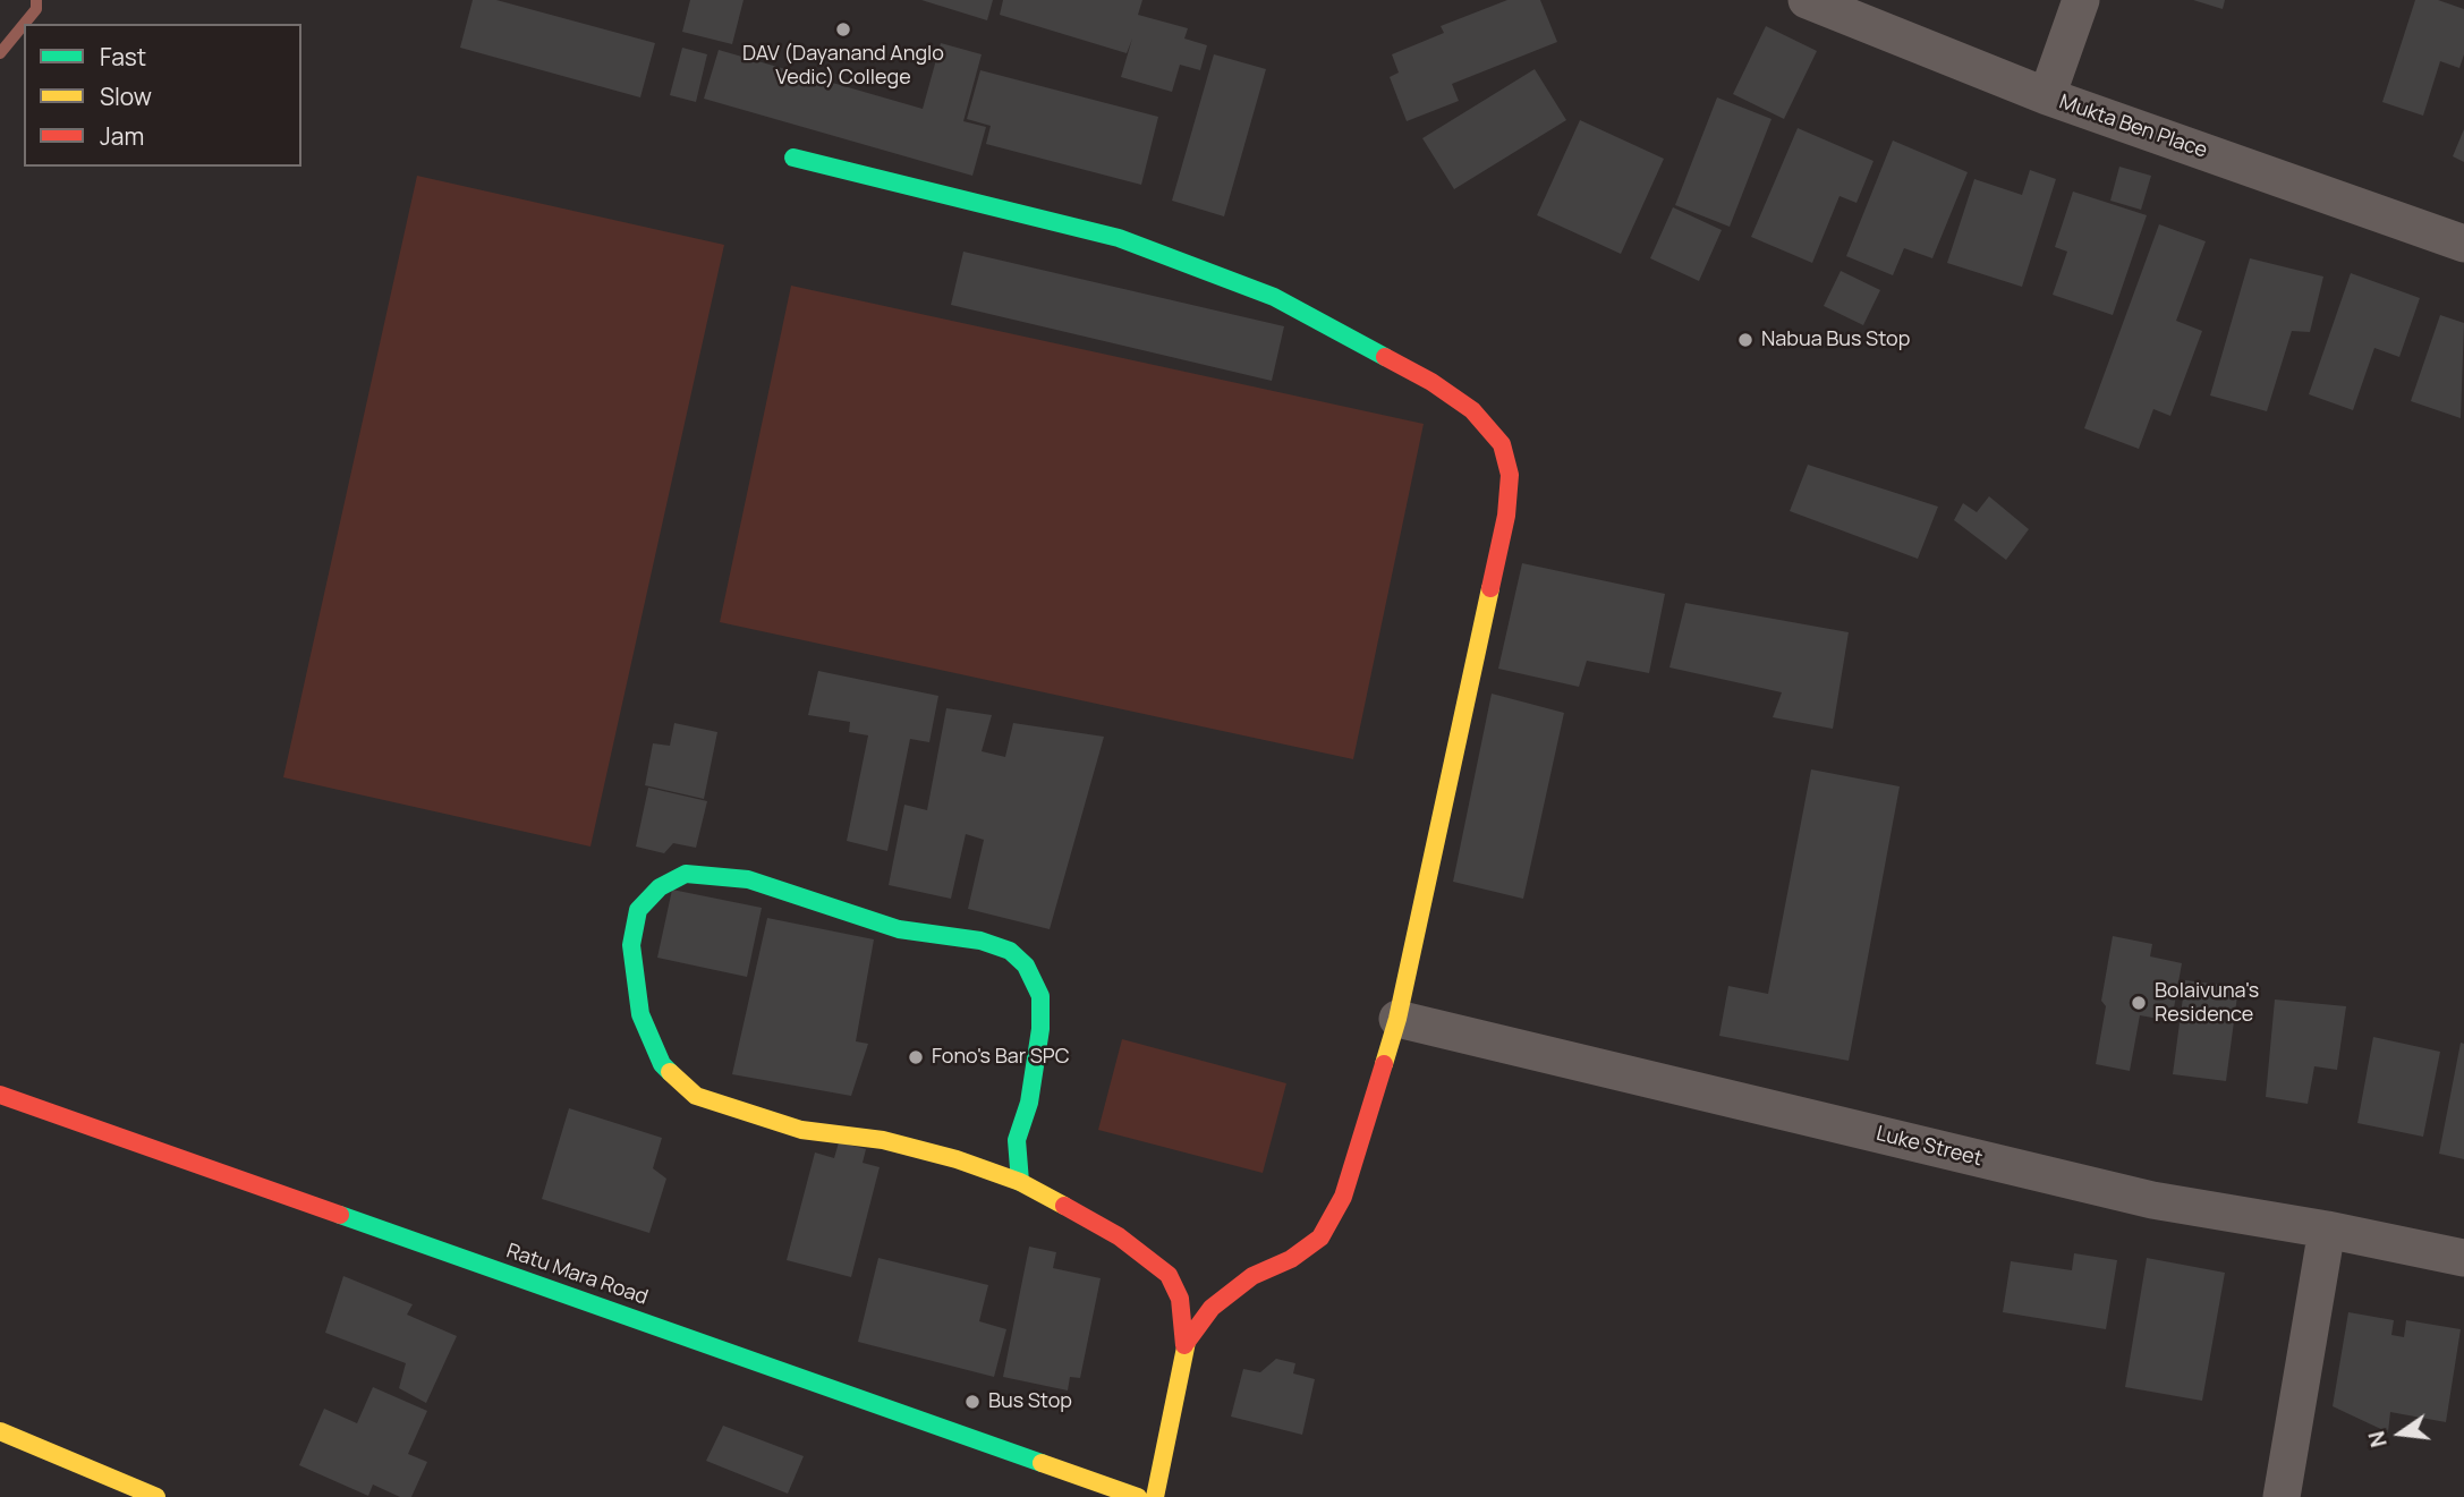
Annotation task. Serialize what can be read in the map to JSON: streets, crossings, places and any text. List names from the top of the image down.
{
  "streets": {
    "main road": ["Ratu Mara Road"],
    "street": ["Mukta Ben Place", "Luke Street"]
  },
  "places": [
    "DAV (Dayanand Anglo Vedic) College",
    "Nabua Bus Stop",
    "Bolaivuna's Residence",
    "Fono's Bar SPC",
    "Bus Stop"
  ],
  "legend": ["Fast", "Slow", "Jam"],
  "north": "left"
}
